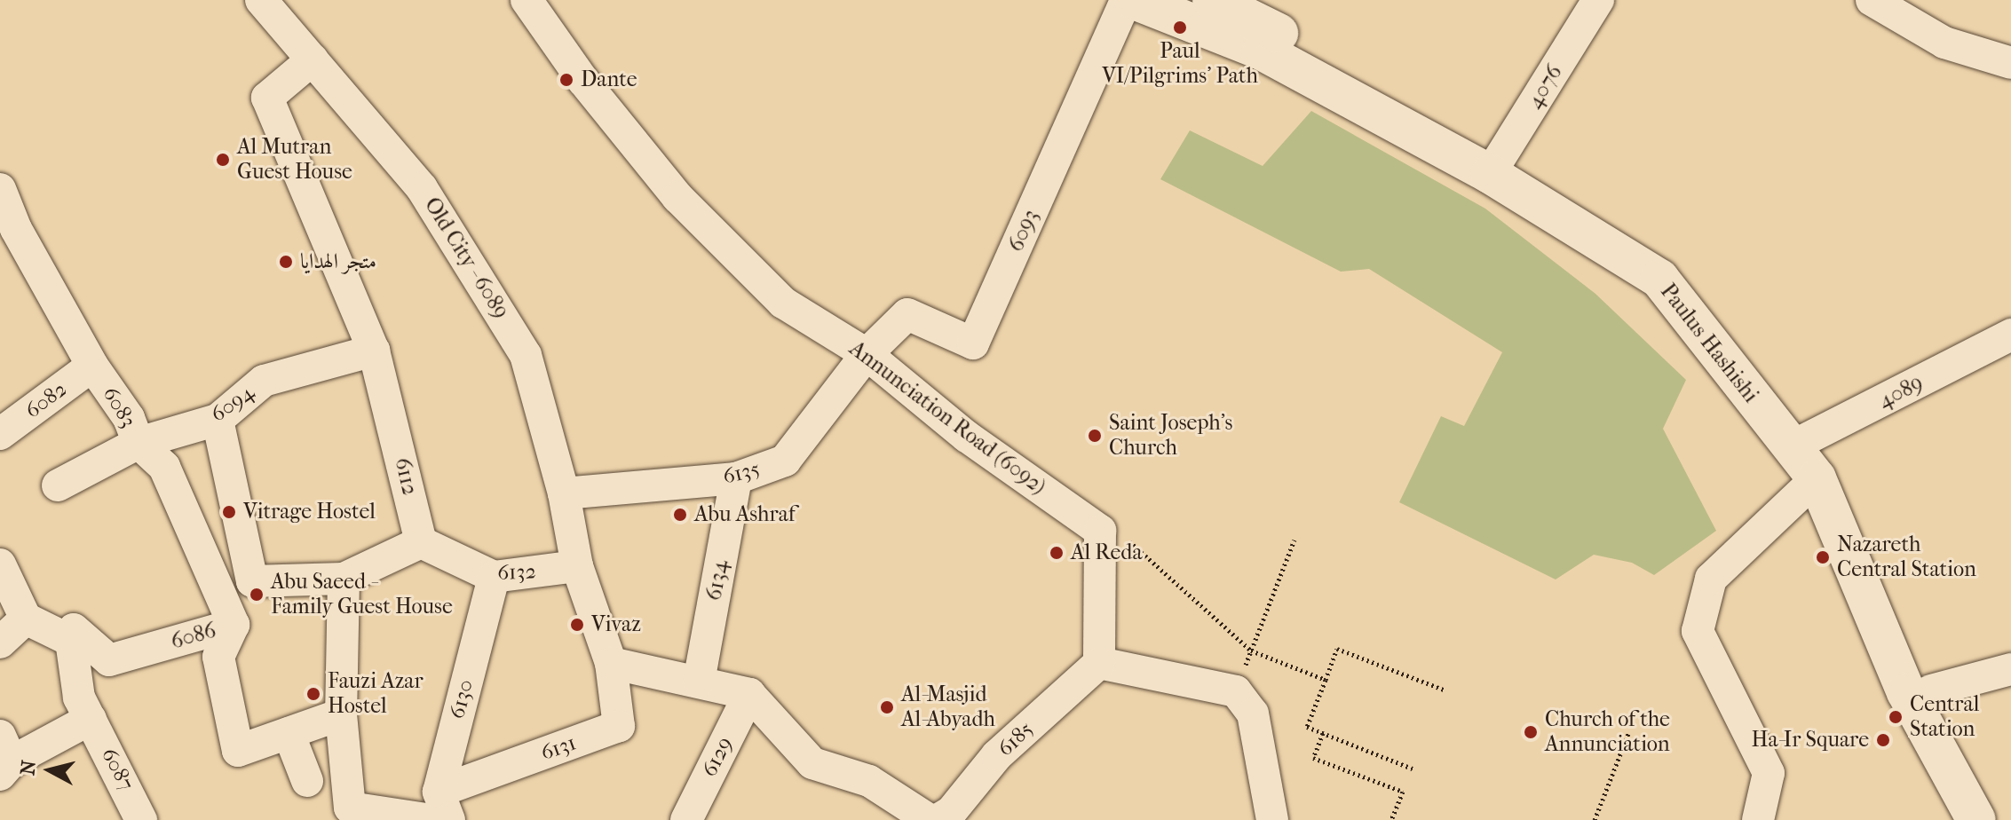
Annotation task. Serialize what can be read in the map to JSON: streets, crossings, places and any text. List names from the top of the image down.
{
  "streets": {
    "street": [
      "4076",
      "6093",
      "Old City - 6089",
      "Paulus Hashishi",
      "4089",
      "6082",
      "6094",
      "6083",
      "Annunciation Road (6092)",
      "6135",
      "6112",
      "6132",
      "6134",
      "6086",
      "6130",
      "6185",
      "6131",
      "6129",
      "6087"
    ]
  },
  "crossings": [
    ["4076", "Paulus Hashishi"],
    ["6093", "Annunciation Road (6092)"],
    ["6093", "6135"],
    ["Old City - 6089", "6135"],
    ["Old City - 6089", "6112"],
    ["Old City - 6089", "6132"],
    ["Old City - 6089", "6131"],
    ["Paulus Hashishi", "4089"],
    ["6082", "6083"],
    ["6094", "6083"],
    ["6094", "6112"],
    ["6083", "6086"],
    ["Annunciation Road (6092)", "6135"],
    ["Annunciation Road (6092)", "6185"],
    ["6135", "6134"],
    ["6112", "6132"],
    ["6132", "6130"],
    ["6086", "6087"],
    ["6130", "6131"]
  ],
  "places": [
    "Paul VI/Pilgrims' Path",
    "Dante",
    "Al Mutran Guest House",
    "متجر الهدايا",
    "Saint Joseph's Church",
    "Vitrage Hostel",
    "Abu Ashraf",
    "Al Reda",
    "Nazareth Central Station",
    "Abu Saeed - Family Guest House",
    "Vivaz",
    "Fauzi Azar Hostel",
    "Al-Masjid Al-Abyadh",
    "Central Station",
    "Church of the Annunciation",
    "Ha-Ir Square"
  ],
  "north": "left"
}
